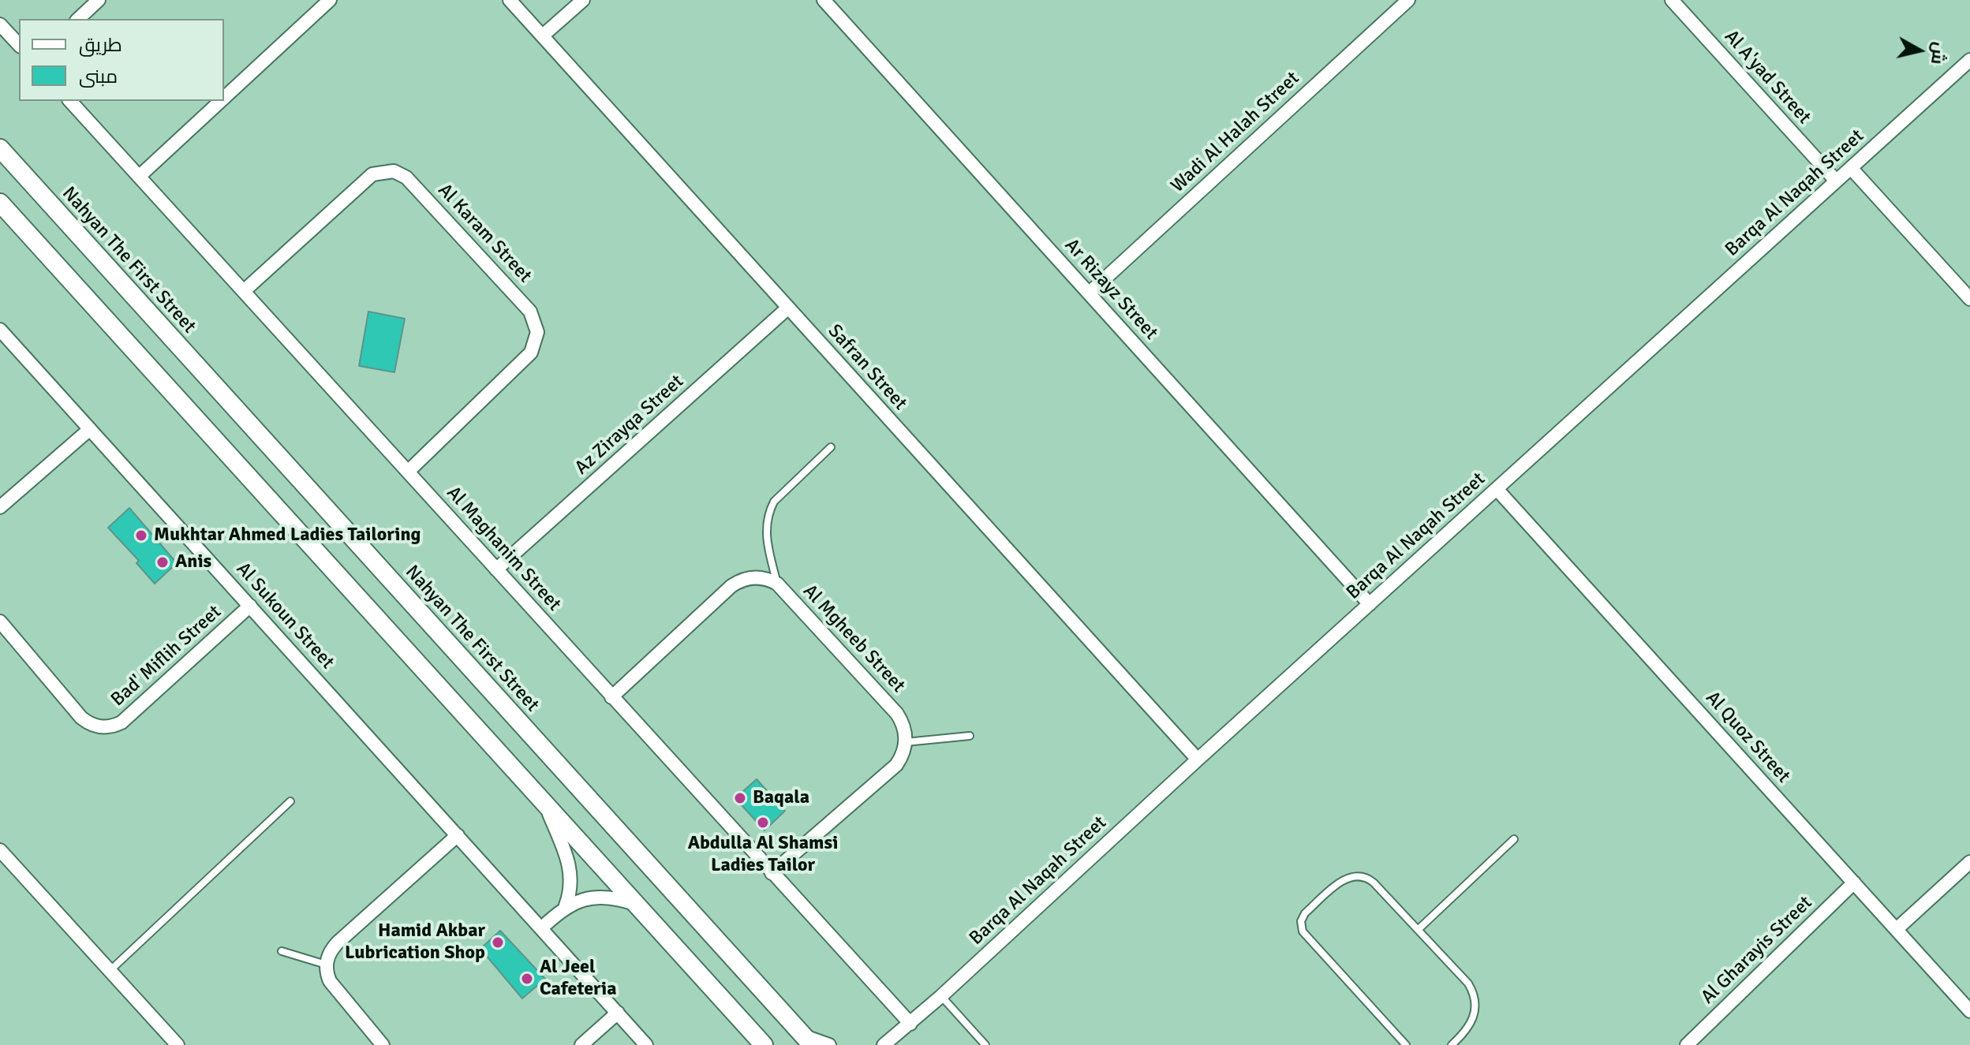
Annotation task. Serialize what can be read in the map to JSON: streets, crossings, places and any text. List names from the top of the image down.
{
  "streets": {
    "main road": ["Nahyan The First Street"],
    "street": [
      "Al A'yad Street",
      "Wadi Al Halah Street",
      "Barqa Al Naqah Street",
      "Al Karam Street",
      "Ar Rizayz Street",
      "Safran Street",
      "Az Zirayqa Street",
      "Al Maghanim Street",
      "Al Sukoun Street",
      "Al Mgheeb Street",
      "Bad' Miflih Street",
      "Al Quoz Street",
      "Al Gharayis Street"
    ]
  },
  "crossings": [
    ["Al A'yad Street", "Barqa Al Naqah Street"],
    ["Wadi Al Halah Street", "Ar Rizayz Street"],
    ["Barqa Al Naqah Street", "Ar Rizayz Street"],
    ["Barqa Al Naqah Street", "Safran Street"],
    ["Barqa Al Naqah Street", "Al Maghanim Street"],
    ["Barqa Al Naqah Street", "Al Quoz Street"],
    ["Al Karam Street", "Al Maghanim Street"],
    ["Safran Street", "Az Zirayqa Street"],
    ["Az Zirayqa Street", "Al Maghanim Street"],
    ["Al Maghanim Street", "Al Mgheeb Street"],
    ["Al Sukoun Street", "Bad' Miflih Street"],
    ["Al Quoz Street", "Al Gharayis Street"]
  ],
  "places": [
    "Mukhtar Ahmed Ladies Tailoring",
    "Anis",
    "Baqala",
    "Abdulla Al Shamsi Ladies Tailor",
    "Hamid Akbar Lubrication Shop",
    "Al Jeel Cafeteria"
  ],
  "legend": ["طريق", "مبنى"],
  "north": "right"
}
